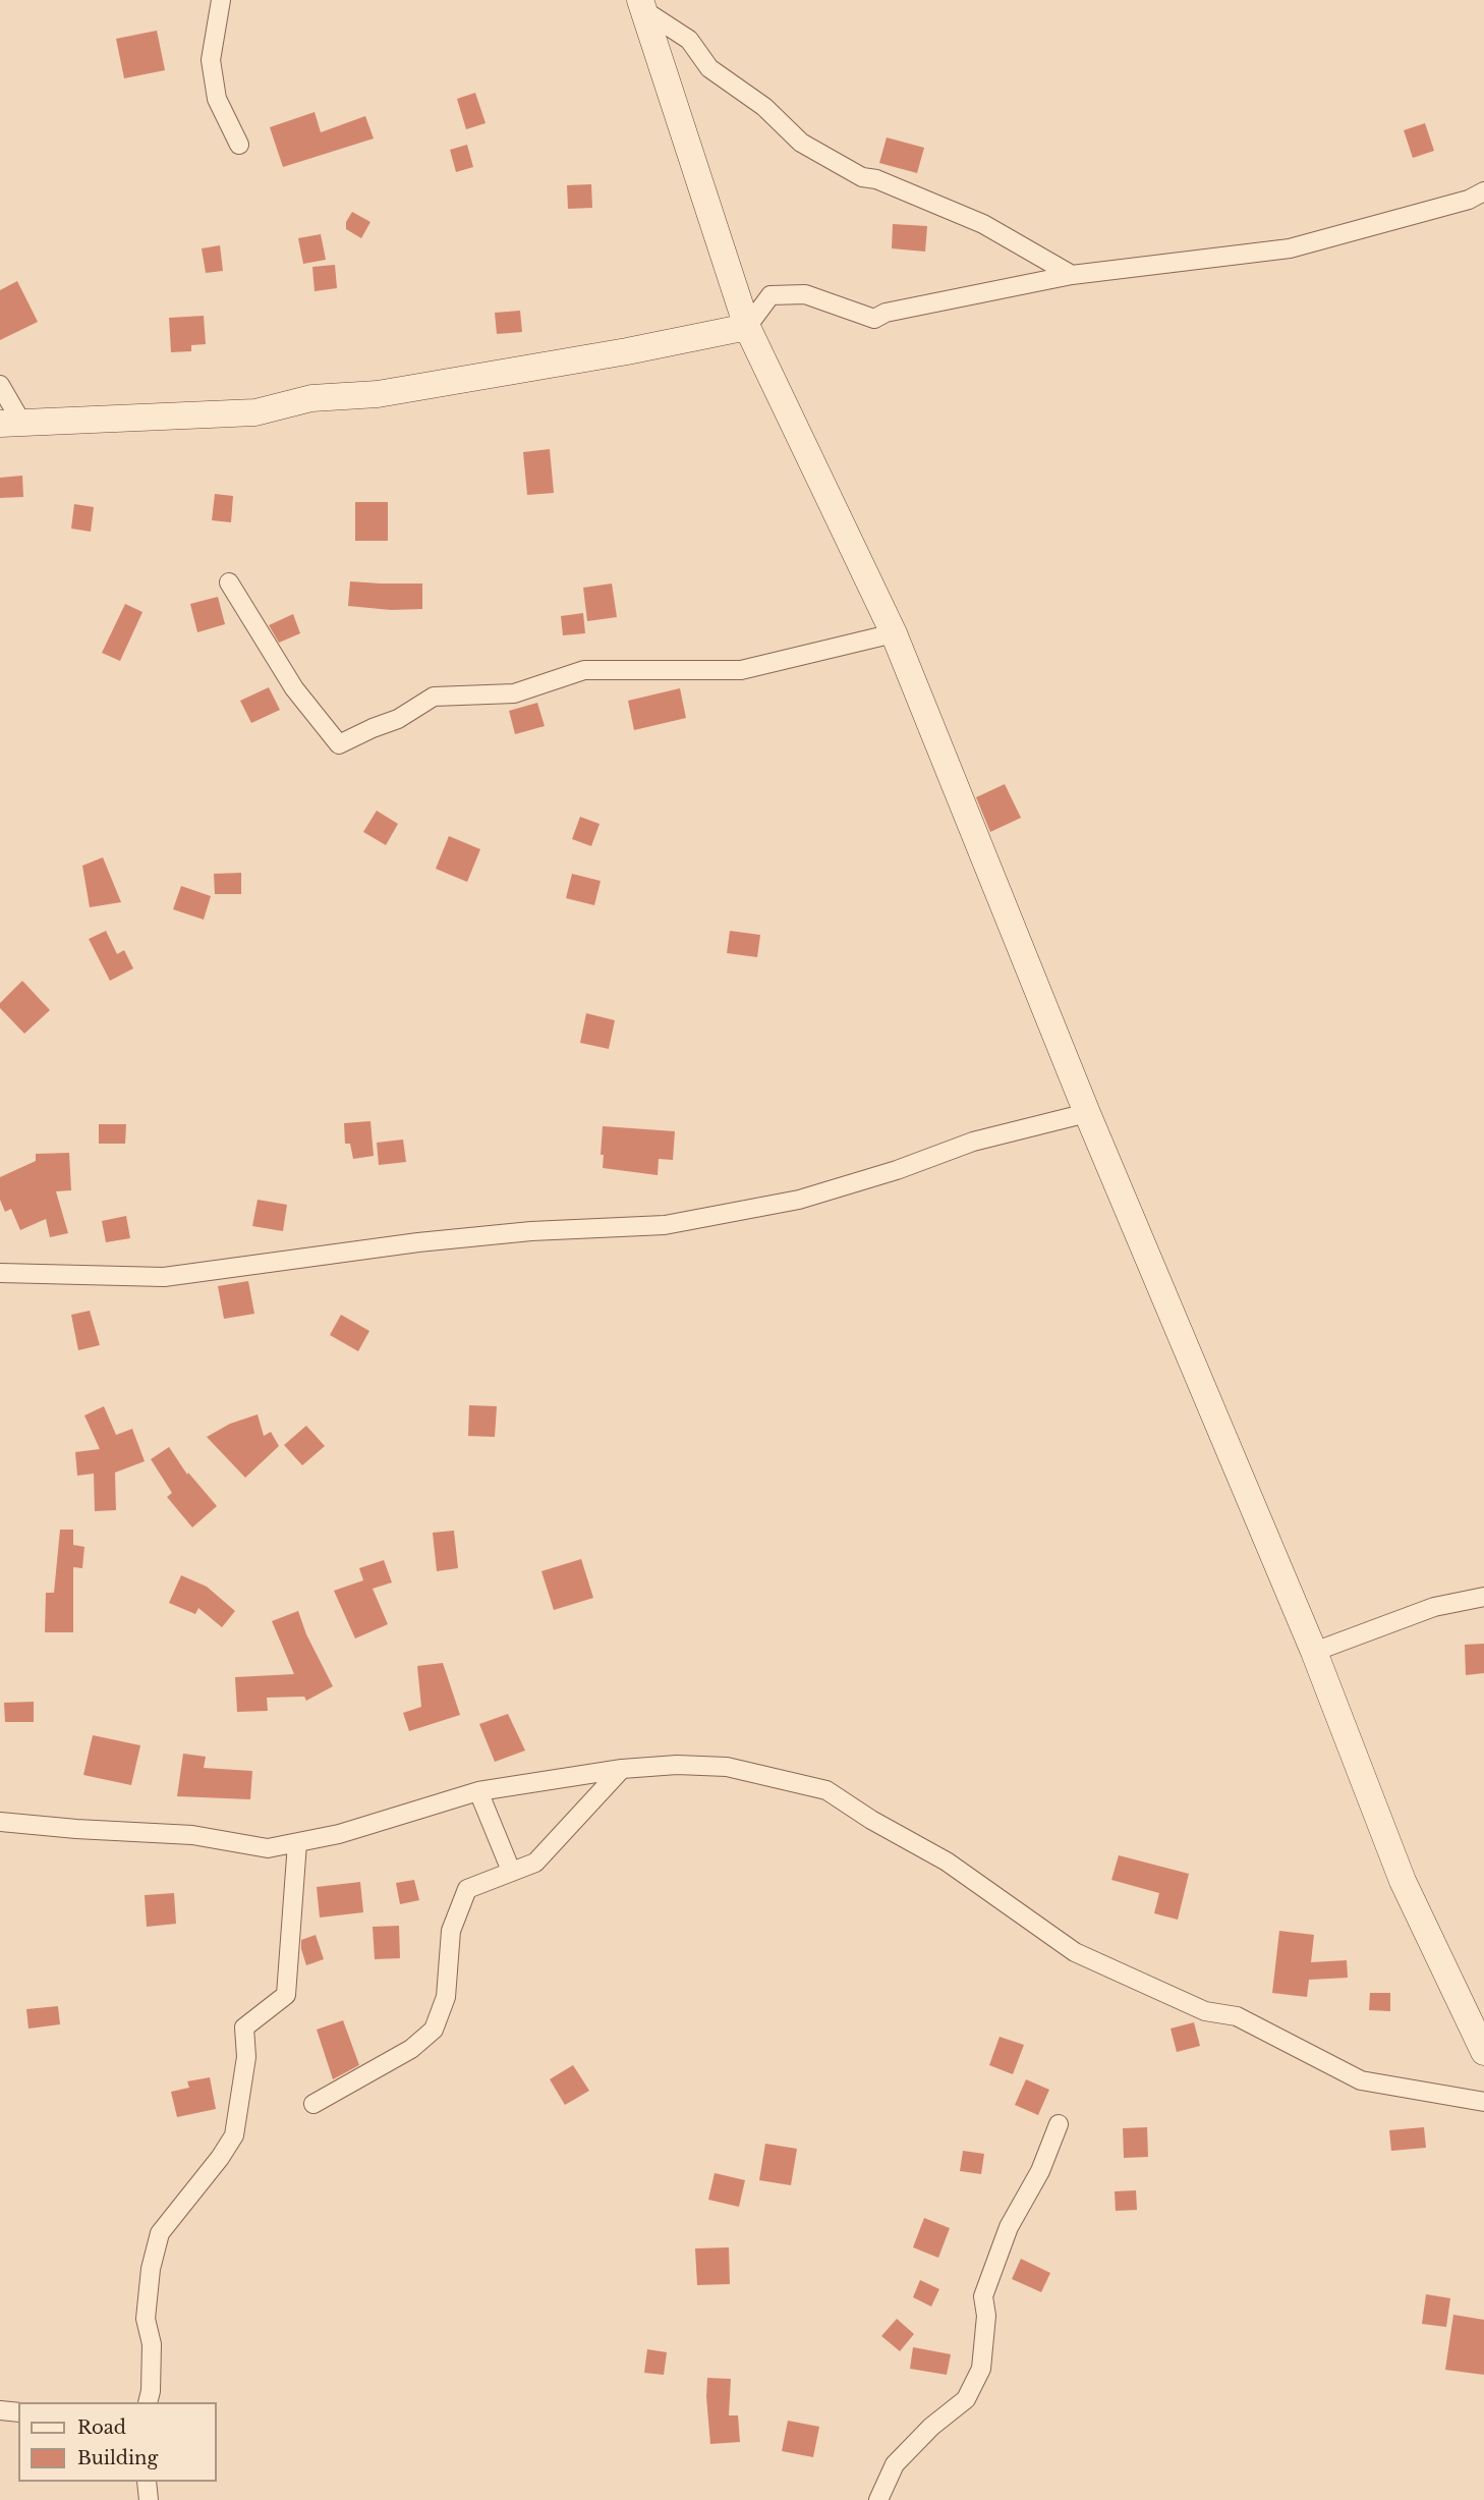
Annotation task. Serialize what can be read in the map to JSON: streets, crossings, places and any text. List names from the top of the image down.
{
  "legend": ["Road", "Building"]
}
